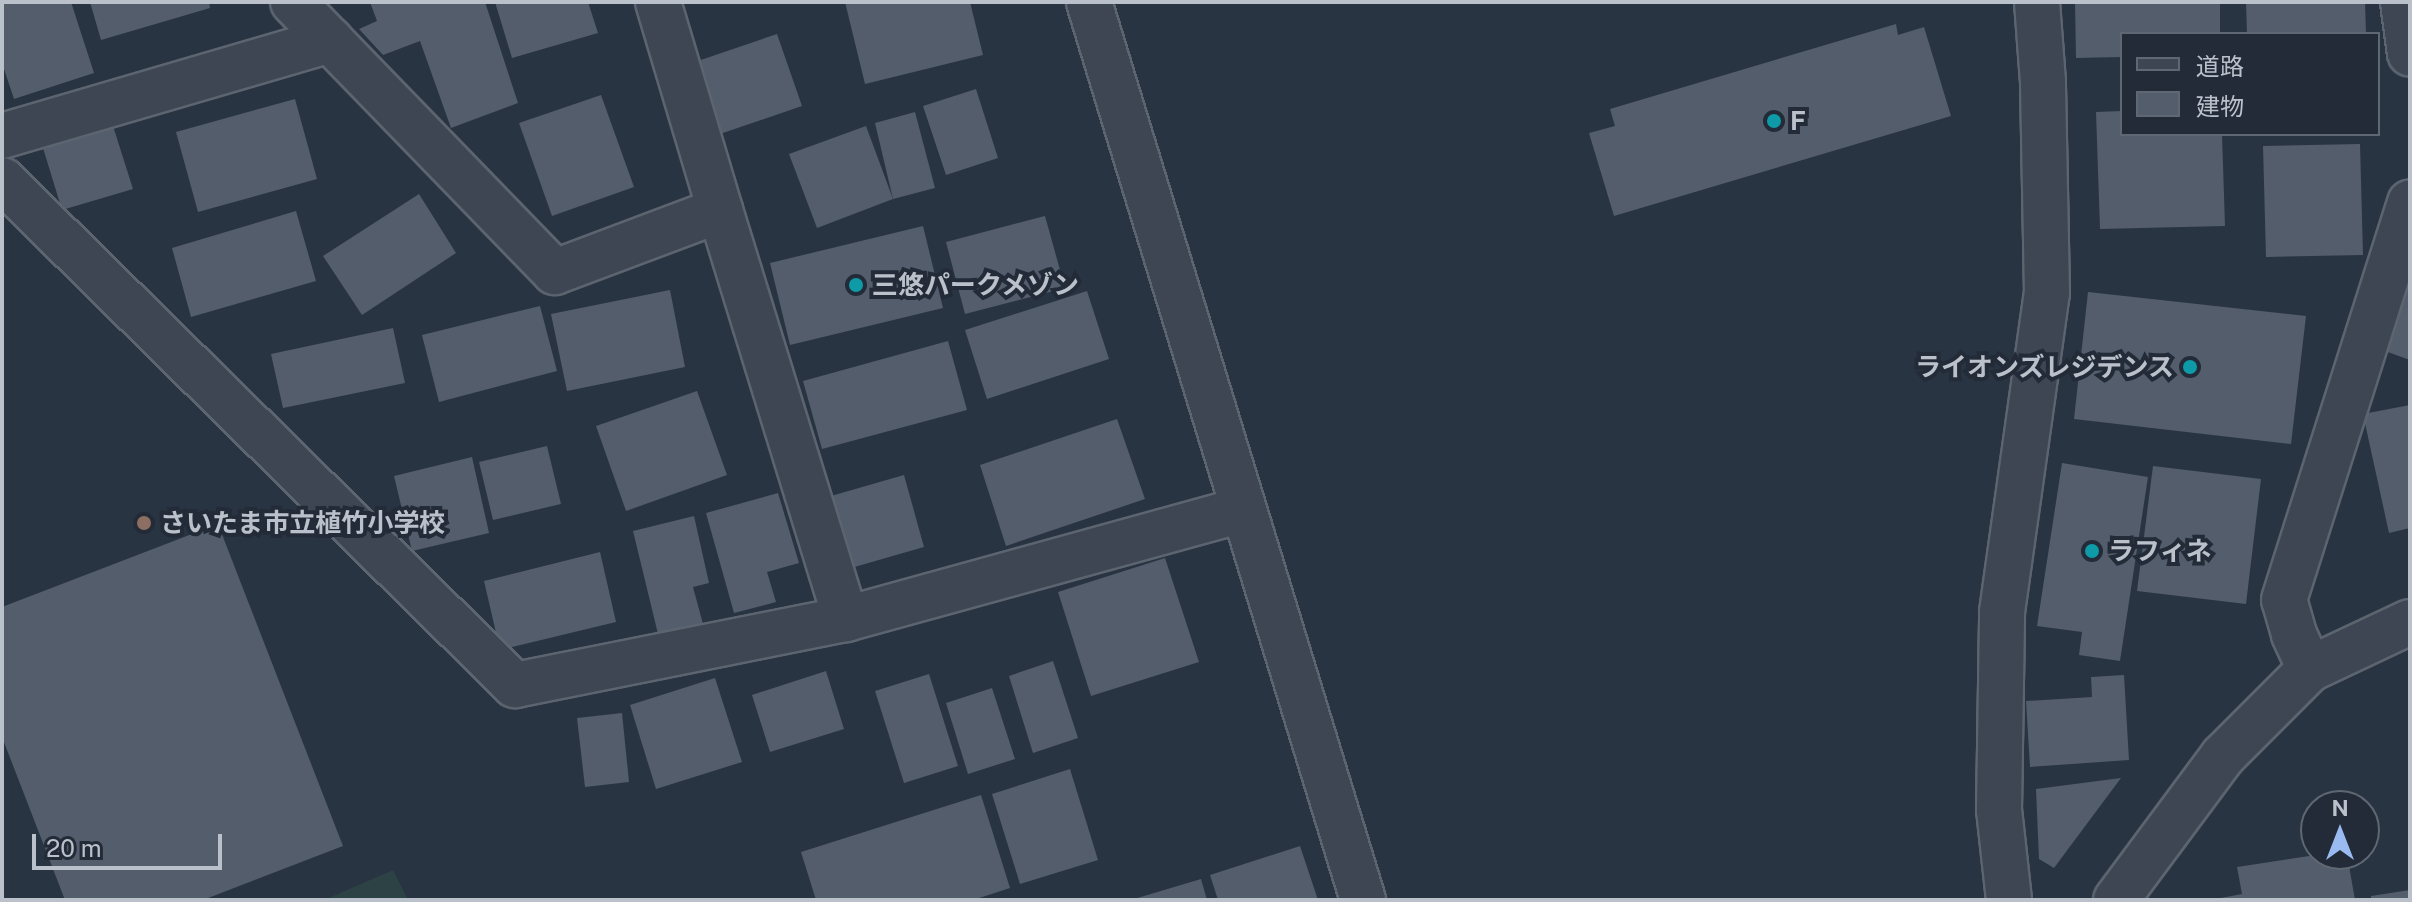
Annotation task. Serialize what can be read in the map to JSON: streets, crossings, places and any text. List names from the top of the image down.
{
  "places": [
    "F",
    "三悠パークメゾン",
    "ライオンズレジデンス",
    "さいたま市立植竹小学校",
    "ラフィネ"
  ],
  "legend": ["道路", "建物"],
  "scale_bar": "20 m",
  "north": "top"
}
